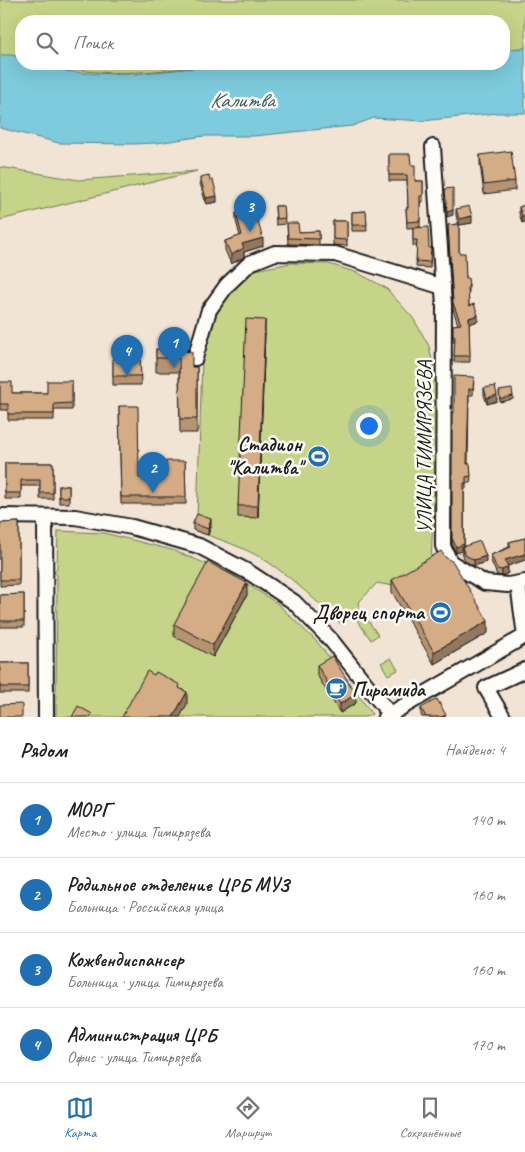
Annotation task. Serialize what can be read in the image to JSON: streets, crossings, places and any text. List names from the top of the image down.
{
  "streets": {
    "street": ["УЛИЦА ТИМИРЯЗЕВА"]
  },
  "water": ["Калитва"],
  "places": {
    "sports": ["Стадион \"Калитва\"", "Дворец спорта"],
    "cafe": ["Пирамида"]
  },
  "page": {
    "search": "Поиск",
    "pins": [
      "3",
      "1",
      "4",
      "2"
    ],
    "heading": ["Рядом", "Найдено: 4"],
    "list": [
      {
        "mark": "1",
        "name": "МОРГ",
        "note": "Место · улица Тимирязева",
        "value": "140 m"
      },
      {
        "mark": "2",
        "name": "Родильное отделение ЦРБ МУЗ",
        "note": "Больница · Российская улица",
        "value": "160 m"
      },
      {
        "mark": "3",
        "name": "Кожвендиспансер",
        "note": "Больница · улица Тимирязева",
        "value": "160 m"
      },
      {
        "mark": "4",
        "name": "Администрация ЦРБ",
        "note": "Офис · улица Тимирязева",
        "value": "170 m"
      }
    ],
    "nav": ["Карта", "Маршрут", "Сохранённые"]
  }
}
